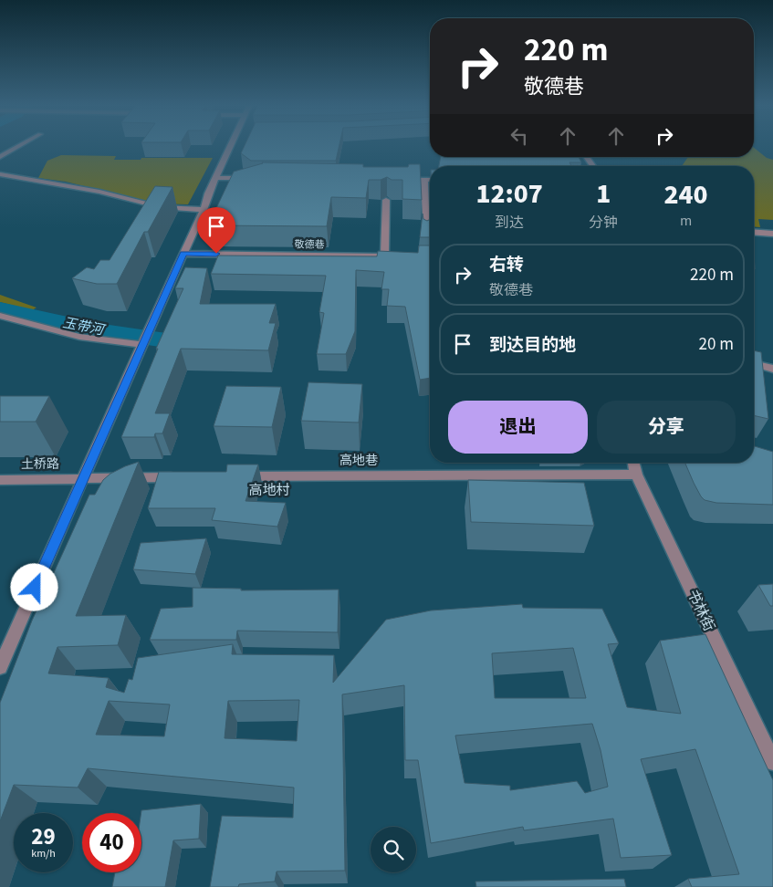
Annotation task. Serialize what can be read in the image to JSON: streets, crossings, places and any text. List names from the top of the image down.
{
  "streets": {
    "street": [
      "敬德巷",
      "高地巷",
      "土桥路",
      "书林街"
    ]
  },
  "crossings": [
    ["高地巷", "书林街"]
  ],
  "districts": ["高地村"],
  "water": ["玉带河"],
  "page": {
    "turn": ["220 m", "敬德巷"],
    "eta": [
      "12:07",
      "到达",
      "1",
      "分钟",
      "240",
      "m"
    ],
    "list": [
      {
        "name": "右转",
        "note": "敬德巷",
        "value": "220 m"
      },
      {
        "name": "到达目的地",
        "value": "20 m"
      }
    ],
    "buttons": ["退出", "分享"],
    "speed": "29 km/h",
    "limit": "40"
  }
}
